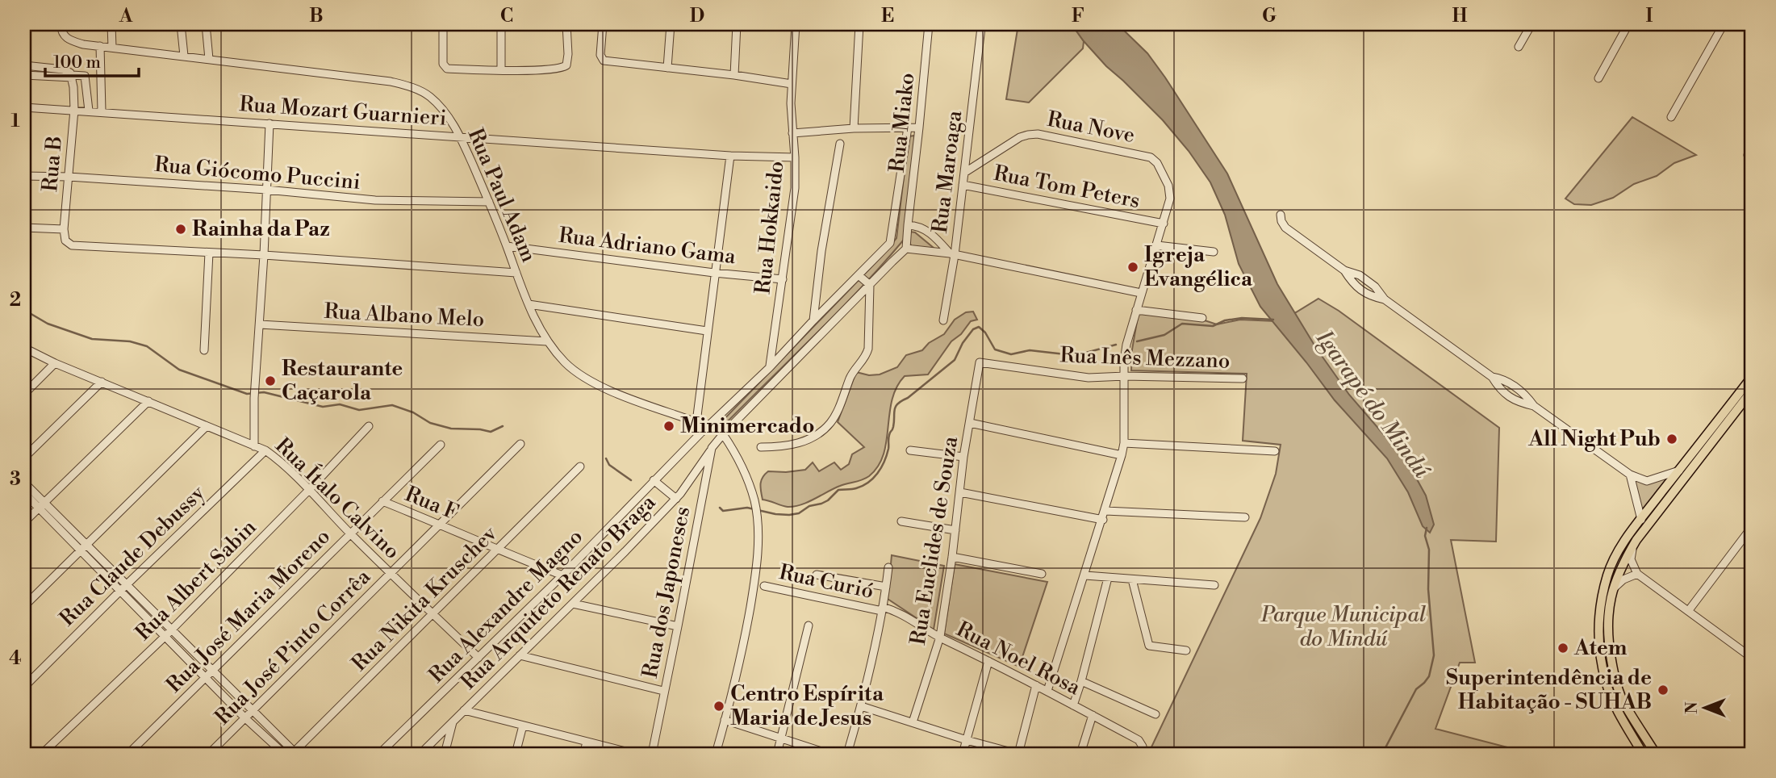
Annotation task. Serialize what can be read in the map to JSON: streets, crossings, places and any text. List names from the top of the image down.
{
  "streets": {
    "street": [
      "Rua Mozart Guarnieri",
      "Rua Miako",
      "Rua Nove",
      "Rua B",
      "Rua Maroaga",
      "Rua Giócomo Puccini",
      "Rua Tom Peters",
      "Rua Paul Adam",
      "Rua Hokkaido",
      "Rua Adriano Gama",
      "Rua Albano Melo",
      "Rua Inês Mezzano",
      "Rua Ítalo Calvino",
      "Rua F",
      "Rua Euclides de Souza",
      "Rua Claude Debussy",
      "Rua Albert Sabin",
      "Rua Curió",
      "Rua Arquiteto Renato Braga",
      "Rua dos Japoneses",
      "Rua Nikita Kruschev",
      "Rua Alexandre Magno",
      "Rua José Maria Moreno",
      "Rua José Pinto Corrêa",
      "Rua Noel Rosa"
    ]
  },
  "crossings": [
    ["Rua Mozart Guarnieri", "Rua B"],
    ["Rua Mozart Guarnieri", "Rua Paul Adam"],
    ["Rua Mozart Guarnieri", "Rua Hokkaido"],
    ["Rua Nove", "Rua Maroaga"],
    ["Rua Nove", "Rua Tom Peters"],
    ["Rua B", "Rua Giócomo Puccini"],
    ["Rua Maroaga", "Rua Tom Peters"],
    ["Rua Giócomo Puccini", "Rua Paul Adam"],
    ["Rua Paul Adam", "Rua Adriano Gama"],
    ["Rua Paul Adam", "Rua Albano Melo"],
    ["Rua Hokkaido", "Rua Adriano Gama"],
    ["Rua Hokkaido", "Rua Alexandre Magno"],
    ["Rua Inês Mezzano", "Rua Euclides de Souza"],
    ["Rua Ítalo Calvino", "Rua Claude Debussy"],
    ["Rua Ítalo Calvino", "Rua Albert Sabin"],
    ["Rua Ítalo Calvino", "Rua Nikita Kruschev"],
    ["Rua Ítalo Calvino", "Rua Alexandre Magno"],
    ["Rua Ítalo Calvino", "Rua José Maria Moreno"],
    ["Rua Ítalo Calvino", "Rua José Pinto Corrêa"],
    ["Rua F", "Rua Nikita Kruschev"],
    ["Rua F", "Rua Alexandre Magno"],
    ["Rua F", "Rua José Maria Moreno"],
    ["Rua F", "Rua José Pinto Corrêa"],
    ["Rua Euclides de Souza", "Rua Noel Rosa"],
    ["Rua Curió", "Rua Noel Rosa"],
    ["Rua Arquiteto Renato Braga", "Rua dos Japoneses"]
  ],
  "water": ["Igarapé do Mindú"],
  "parks": ["Parque Municipal do Mindú"],
  "places": [
    "Rainha da Paz",
    "Igreja Evangélica",
    "Restaurante Caçarola",
    "Minimercado",
    "All Night Pub",
    "Atem",
    "Superintendência de Habitação - SUHAB",
    "Centro Espírita Maria de Jesus"
  ],
  "scale_bar": "100 m",
  "north": "left",
  "grid": {
    "columns": [
      "A",
      "B",
      "C",
      "D",
      "E",
      "F",
      "G",
      "H",
      "I"
    ],
    "rows": [
      "1",
      "2",
      "3",
      "4"
    ]
  }
}
